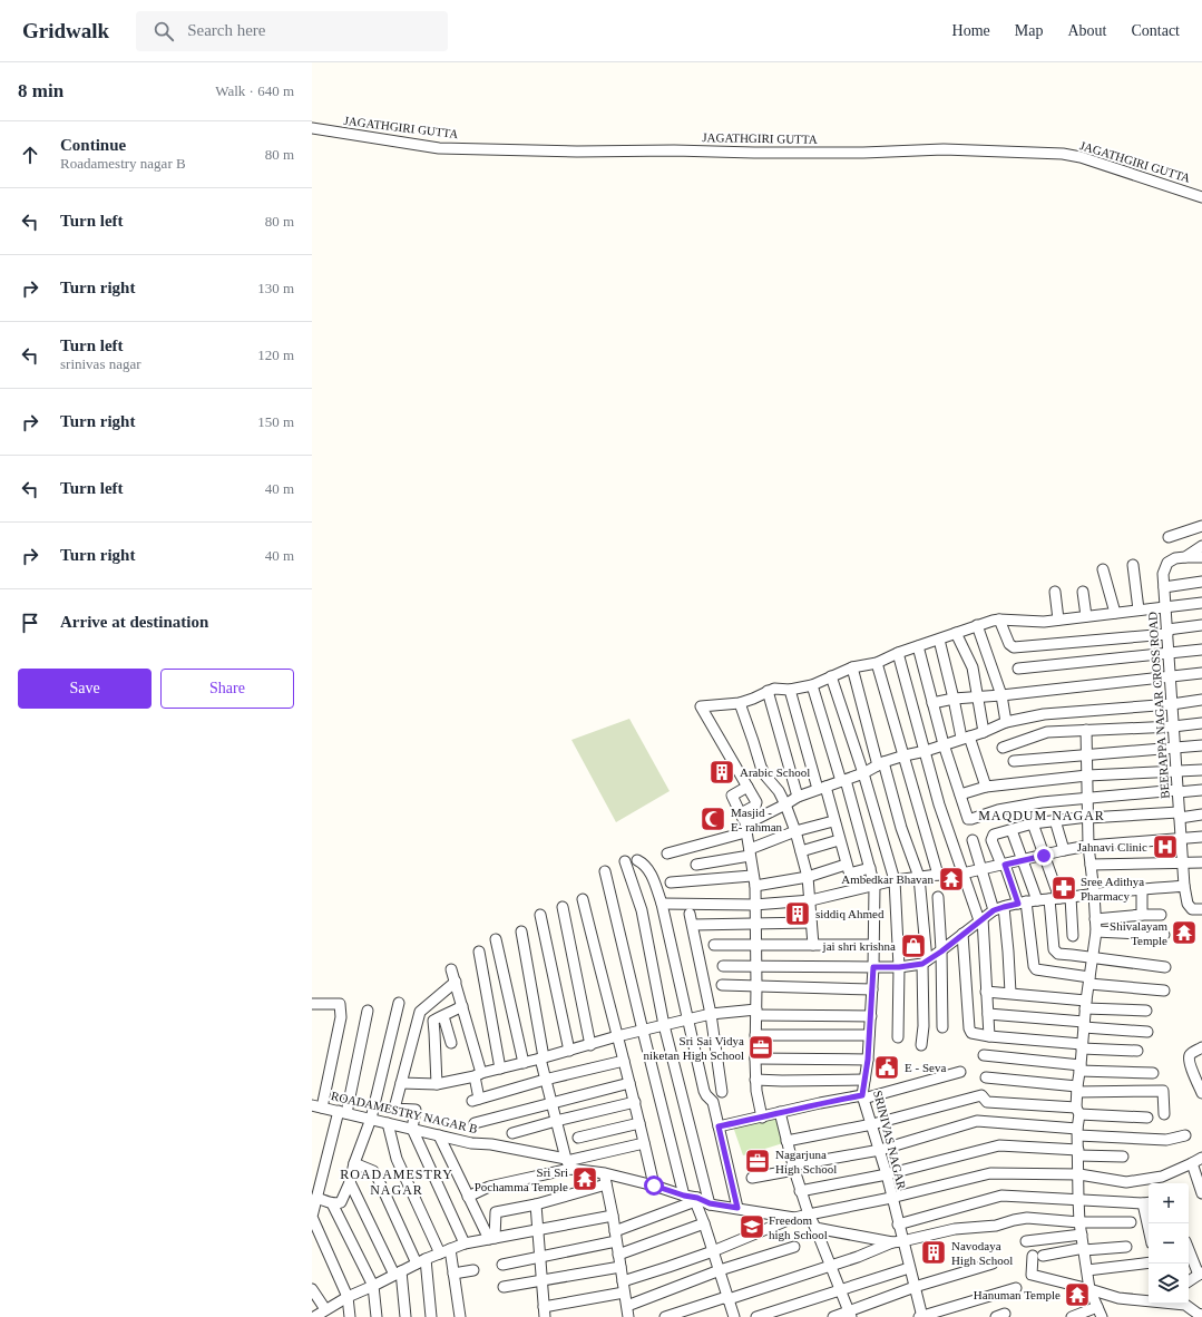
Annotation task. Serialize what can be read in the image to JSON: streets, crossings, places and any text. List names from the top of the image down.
{
  "streets": {
    "street": [
      "JAGATHGIRI GUTTA",
      "BEERAPPA NAGAR CROSS ROAD",
      "ROADAMESTRY NAGAR B",
      "SRINIVAS NAGAR"
    ]
  },
  "crossings": [
    ["ROADAMESTRY NAGAR B", "SRINIVAS NAGAR"]
  ],
  "districts": ["MAQDUM NAGAR", "ROADAMESTRY NAGAR"],
  "places": {
    "building": ["Arabic School", "siddiq Ahmed", "Navodaya High School"],
    "mosque": ["Masjid - E- rahman"],
    "hospital": ["Jahnavi Clinic"],
    "temple": [
      "Ambedkar Bhavan",
      "Shivalayam Temple",
      "Sri Sri Pochamma Temple",
      "Hanuman Temple"
    ],
    "pharmacy": ["Sree Adithya Pharmacy"],
    "shop": ["jai shri krishna"],
    "office": ["Sri Sai Vidya niketan High School", "Nagarjuna High School"],
    "public building": ["E - Seva"],
    "school or university": ["Freedom high School"]
  },
  "page": {
    "header": "Gridwalk",
    "search": "Search here",
    "nav": [
      "Home",
      "Map",
      "About",
      "Contact"
    ],
    "heading": ["8 min", "Walk · 640 m"],
    "list": [
      ["Continue", "Roadamestry nagar B", "80 m"],
      ["Turn left", "80 m"],
      ["Turn right", "130 m"],
      ["Turn left", "srinivas nagar", "120 m"],
      ["Turn right", "150 m"],
      ["Turn left", "40 m"],
      ["Turn right", "40 m"],
      "Arrive at destination"
    ],
    "buttons": ["Save", "Share"],
    "map_buttons": ["+", "−"]
  }
}
